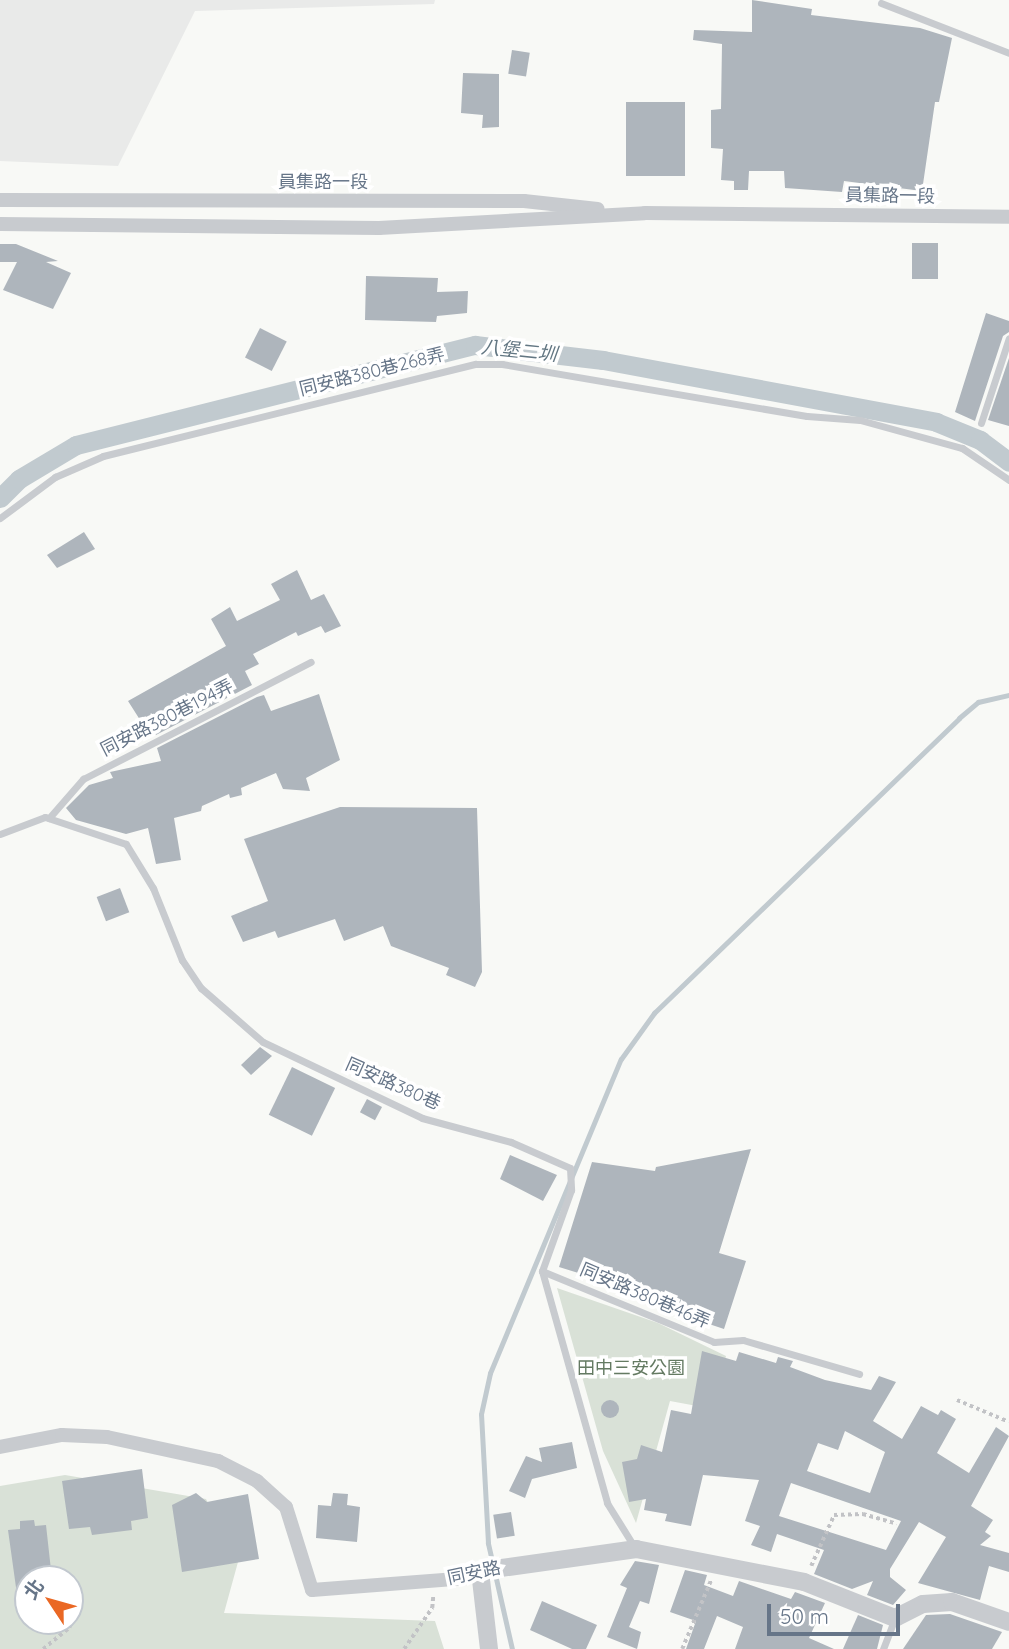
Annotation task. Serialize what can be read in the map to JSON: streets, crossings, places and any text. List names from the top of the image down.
{
  "streets": {
    "street": ["員集路一段", "同安路"],
    "lane": [
      "同安路380巷268弄",
      "同安路380巷194弄",
      "同安路380巷",
      "同安路380巷46弄"
    ]
  },
  "crossings": [
    ["同安路380巷194弄", "同安路380巷"],
    ["同安路380巷", "同安路380巷46弄"]
  ],
  "water": ["八堡二圳"],
  "parks": ["田中三安公園"],
  "scale_bar": "50 m",
  "north": "top left"
}
